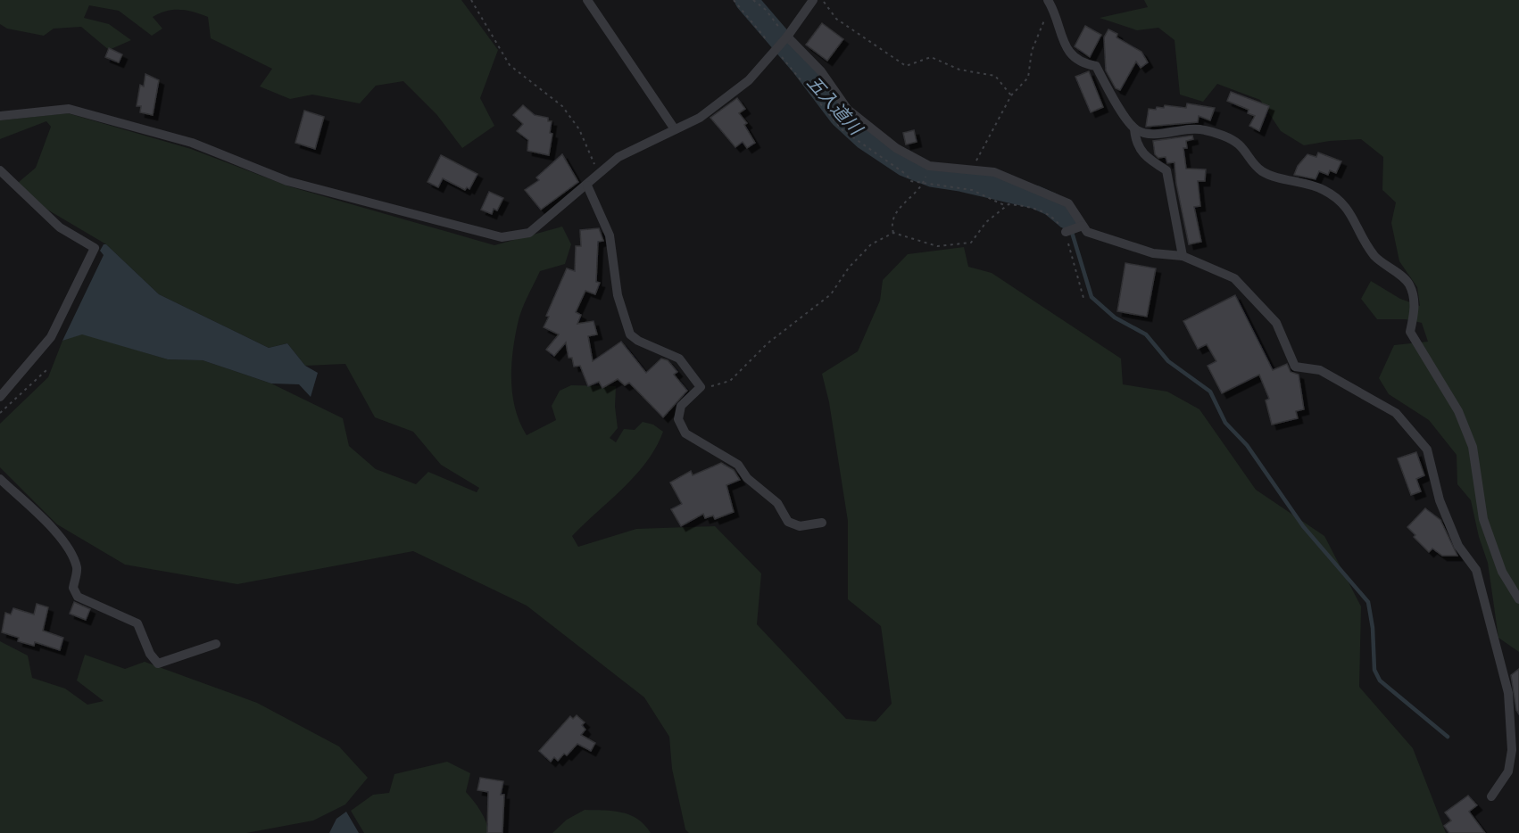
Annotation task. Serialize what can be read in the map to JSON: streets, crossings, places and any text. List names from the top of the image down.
{
  "water": ["五入道川"]
}
